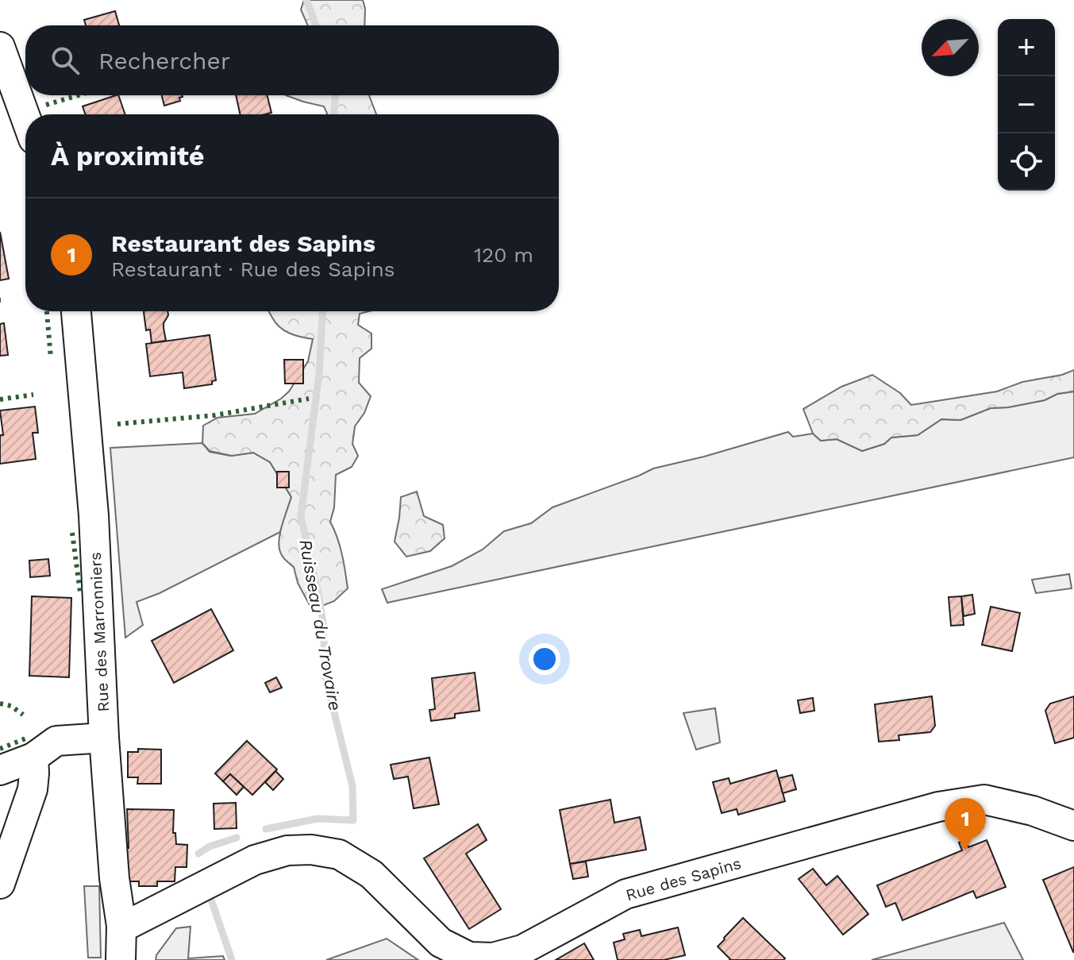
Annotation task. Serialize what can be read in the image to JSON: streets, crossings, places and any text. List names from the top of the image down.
{
  "streets": {
    "street": ["Rue des Marronniers", "Rue des Sapins"]
  },
  "crossings": [
    ["Rue des Marronniers", "Rue des Sapins"]
  ],
  "water": ["Ruisseau du Trovaire"],
  "north": "bottom left",
  "page": {
    "map_buttons": ["+", "−"],
    "search": "Rechercher",
    "heading": "À proximité",
    "list": [
      {
        "mark": "1",
        "name": "Restaurant des Sapins",
        "note": "Restaurant · Rue des Sapins",
        "value": "120 m"
      }
    ],
    "pins": "1"
  }
}
